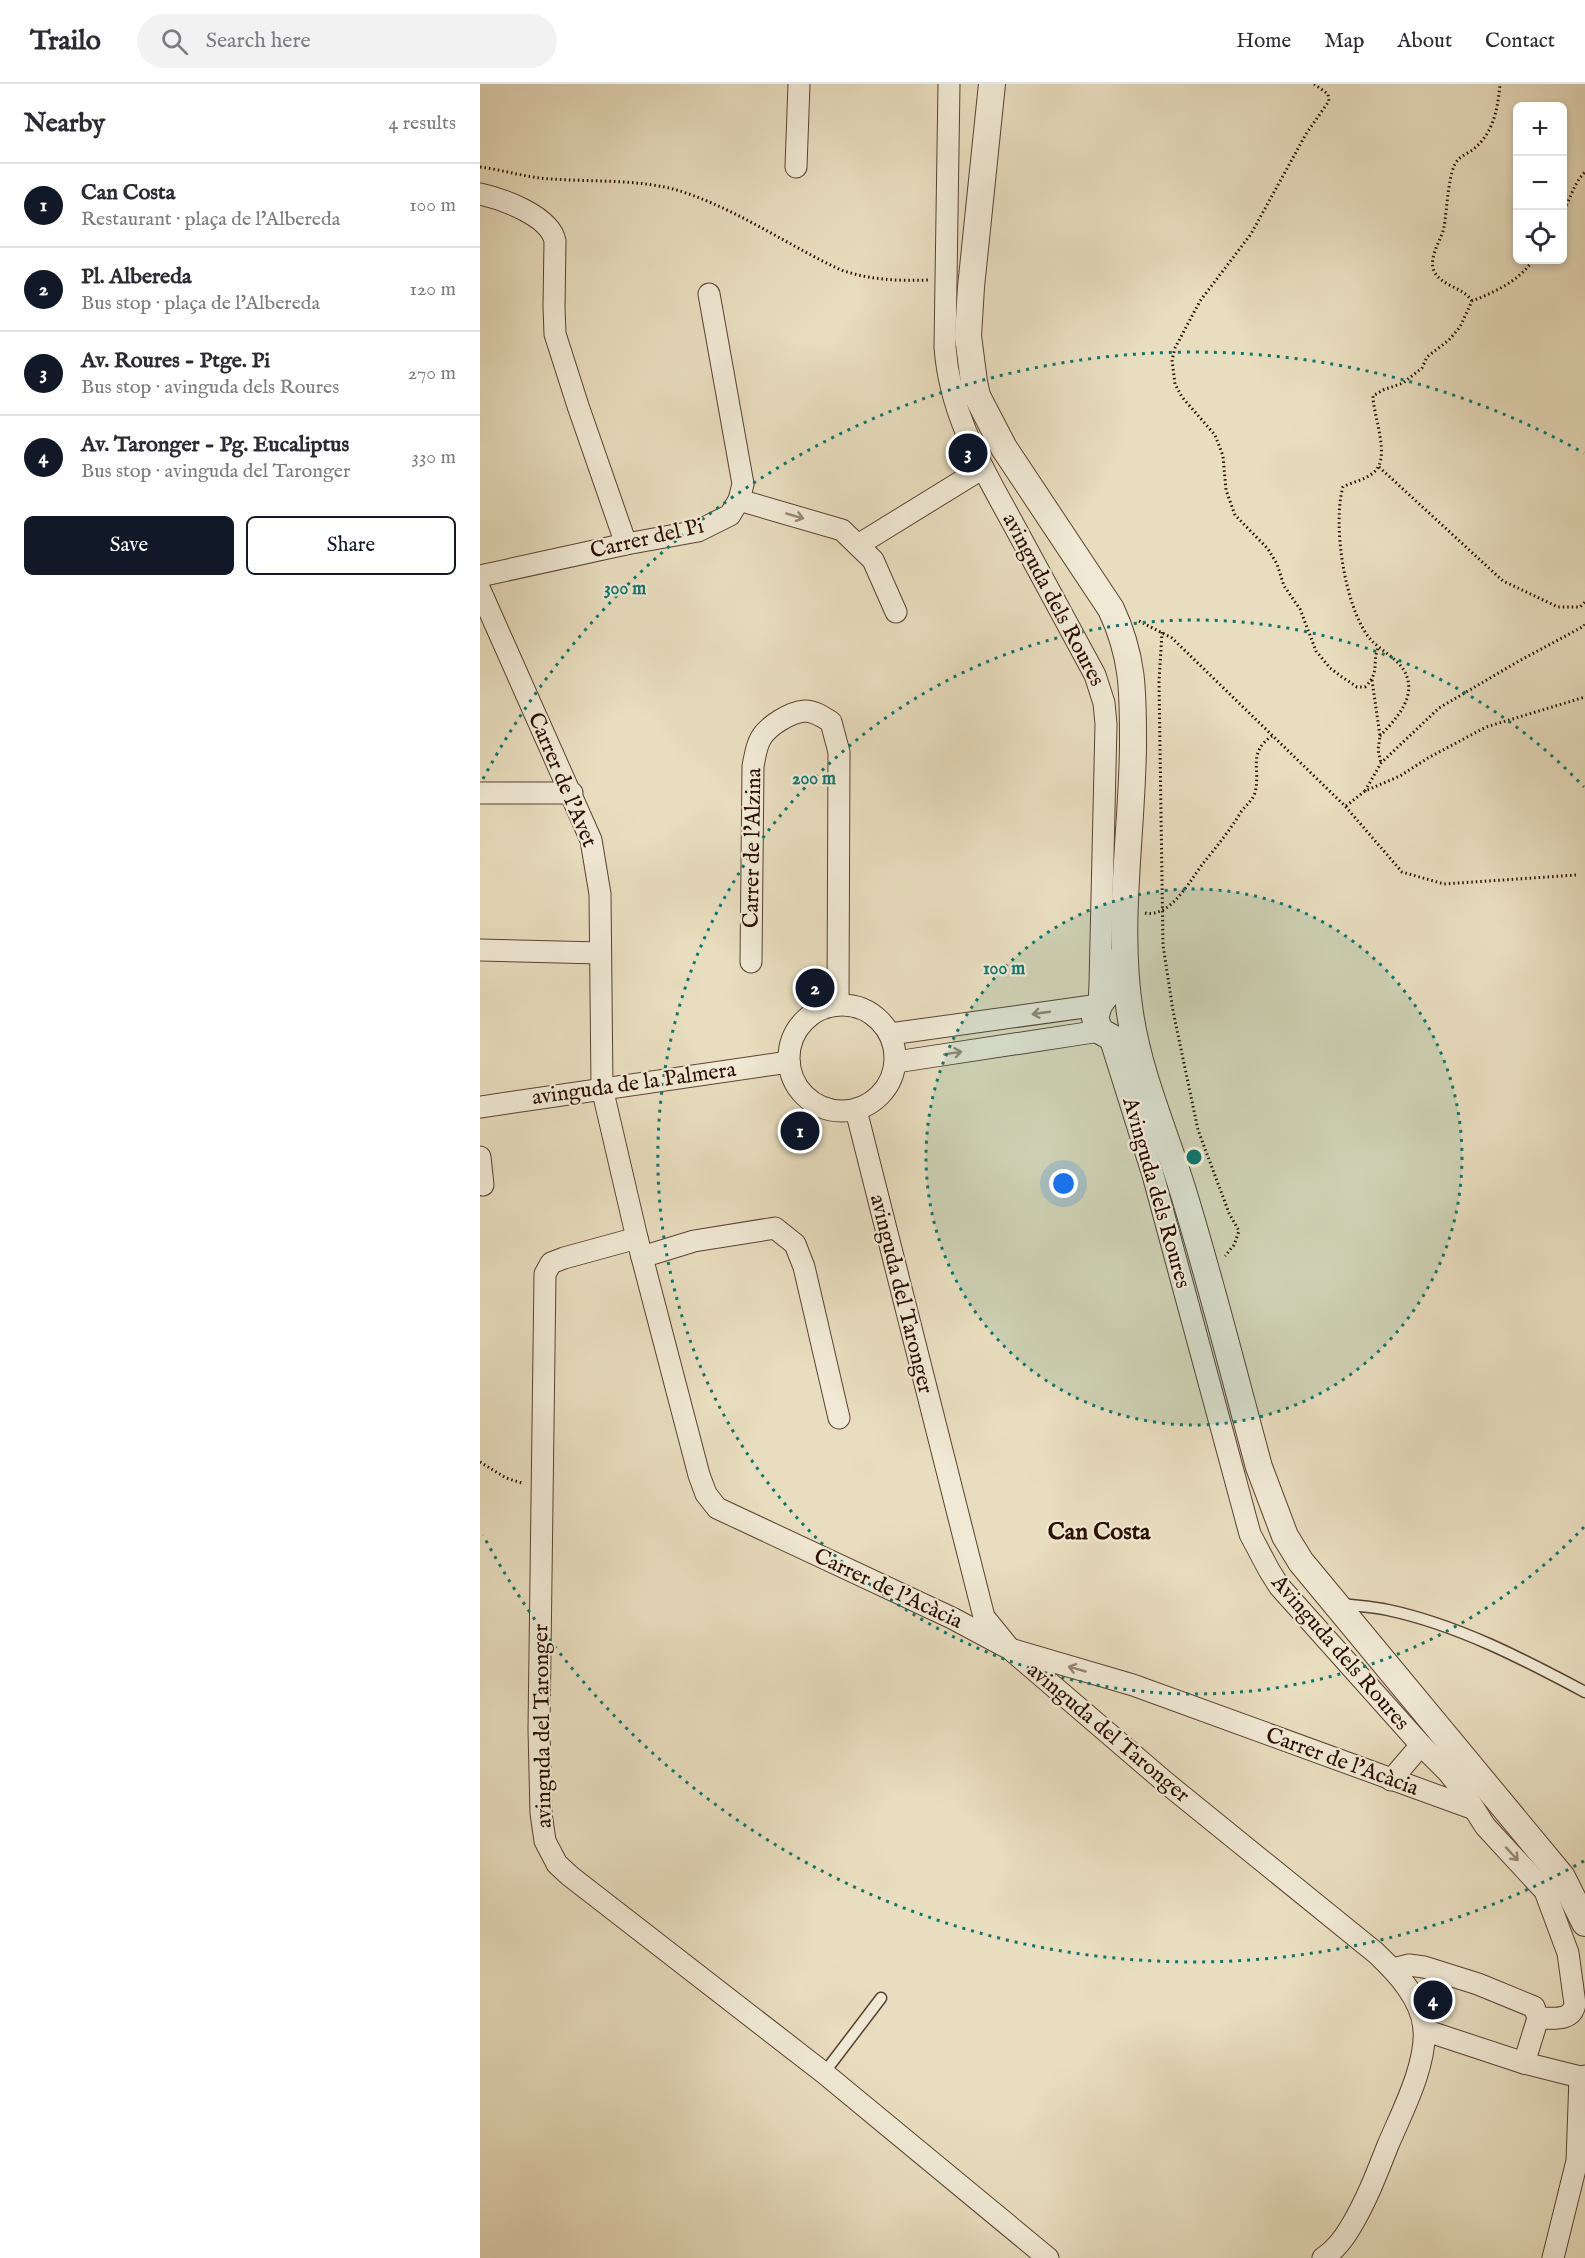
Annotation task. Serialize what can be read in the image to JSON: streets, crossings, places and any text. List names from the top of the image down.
{
  "streets": {
    "street": [
      "Carrer del Pi",
      "avinguda dels Roures",
      "Carrer de l'Avet",
      "Carrer de l'Alzina",
      "avinguda de la Palmera",
      "Avinguda dels Roures",
      "avinguda del Taronger",
      "Carrer de l'Acàcia"
    ]
  },
  "crossings": [
    ["Carrer de l'Avet", "avinguda de la Palmera"],
    ["Carrer de l'Avet", "Carrer de l'Acàcia"],
    ["Carrer de l'Alzina", "avinguda de la Palmera"],
    ["Carrer de l'Alzina", "avinguda del Taronger"],
    ["avinguda de la Palmera", "avinguda del Taronger"],
    ["avinguda de la Palmera", "Carrer de l'Acàcia"],
    ["Avinguda dels Roures", "Carrer de l'Acàcia"],
    ["avinguda del Taronger", "Carrer de l'Acàcia"]
  ],
  "districts": ["Can Costa"],
  "page": {
    "header": "Trailo",
    "search": "Search here",
    "nav": [
      "Home",
      "Map",
      "About",
      "Contact"
    ],
    "heading": ["Nearby", "4 results"],
    "map_buttons": ["+", "−"],
    "list": [
      {
        "mark": "1",
        "name": "Can Costa",
        "note": "Restaurant · plaça de l'Albereda",
        "value": "100 m"
      },
      {
        "mark": "2",
        "name": "Pl. Albereda",
        "note": "Bus stop · plaça de l'Albereda",
        "value": "120 m"
      },
      {
        "mark": "3",
        "name": "Av. Roures - Ptge. Pi",
        "note": "Bus stop · avinguda dels Roures",
        "value": "270 m"
      },
      {
        "mark": "4",
        "name": "Av. Taronger - Pg. Eucaliptus",
        "note": "Bus stop · avinguda del Taronger",
        "value": "330 m"
      }
    ],
    "pins": [
      "3",
      "2",
      "1",
      "4"
    ],
    "buttons": ["Save", "Share"]
  },
  "rings": ["300 m", "200 m", "100 m"]
}
